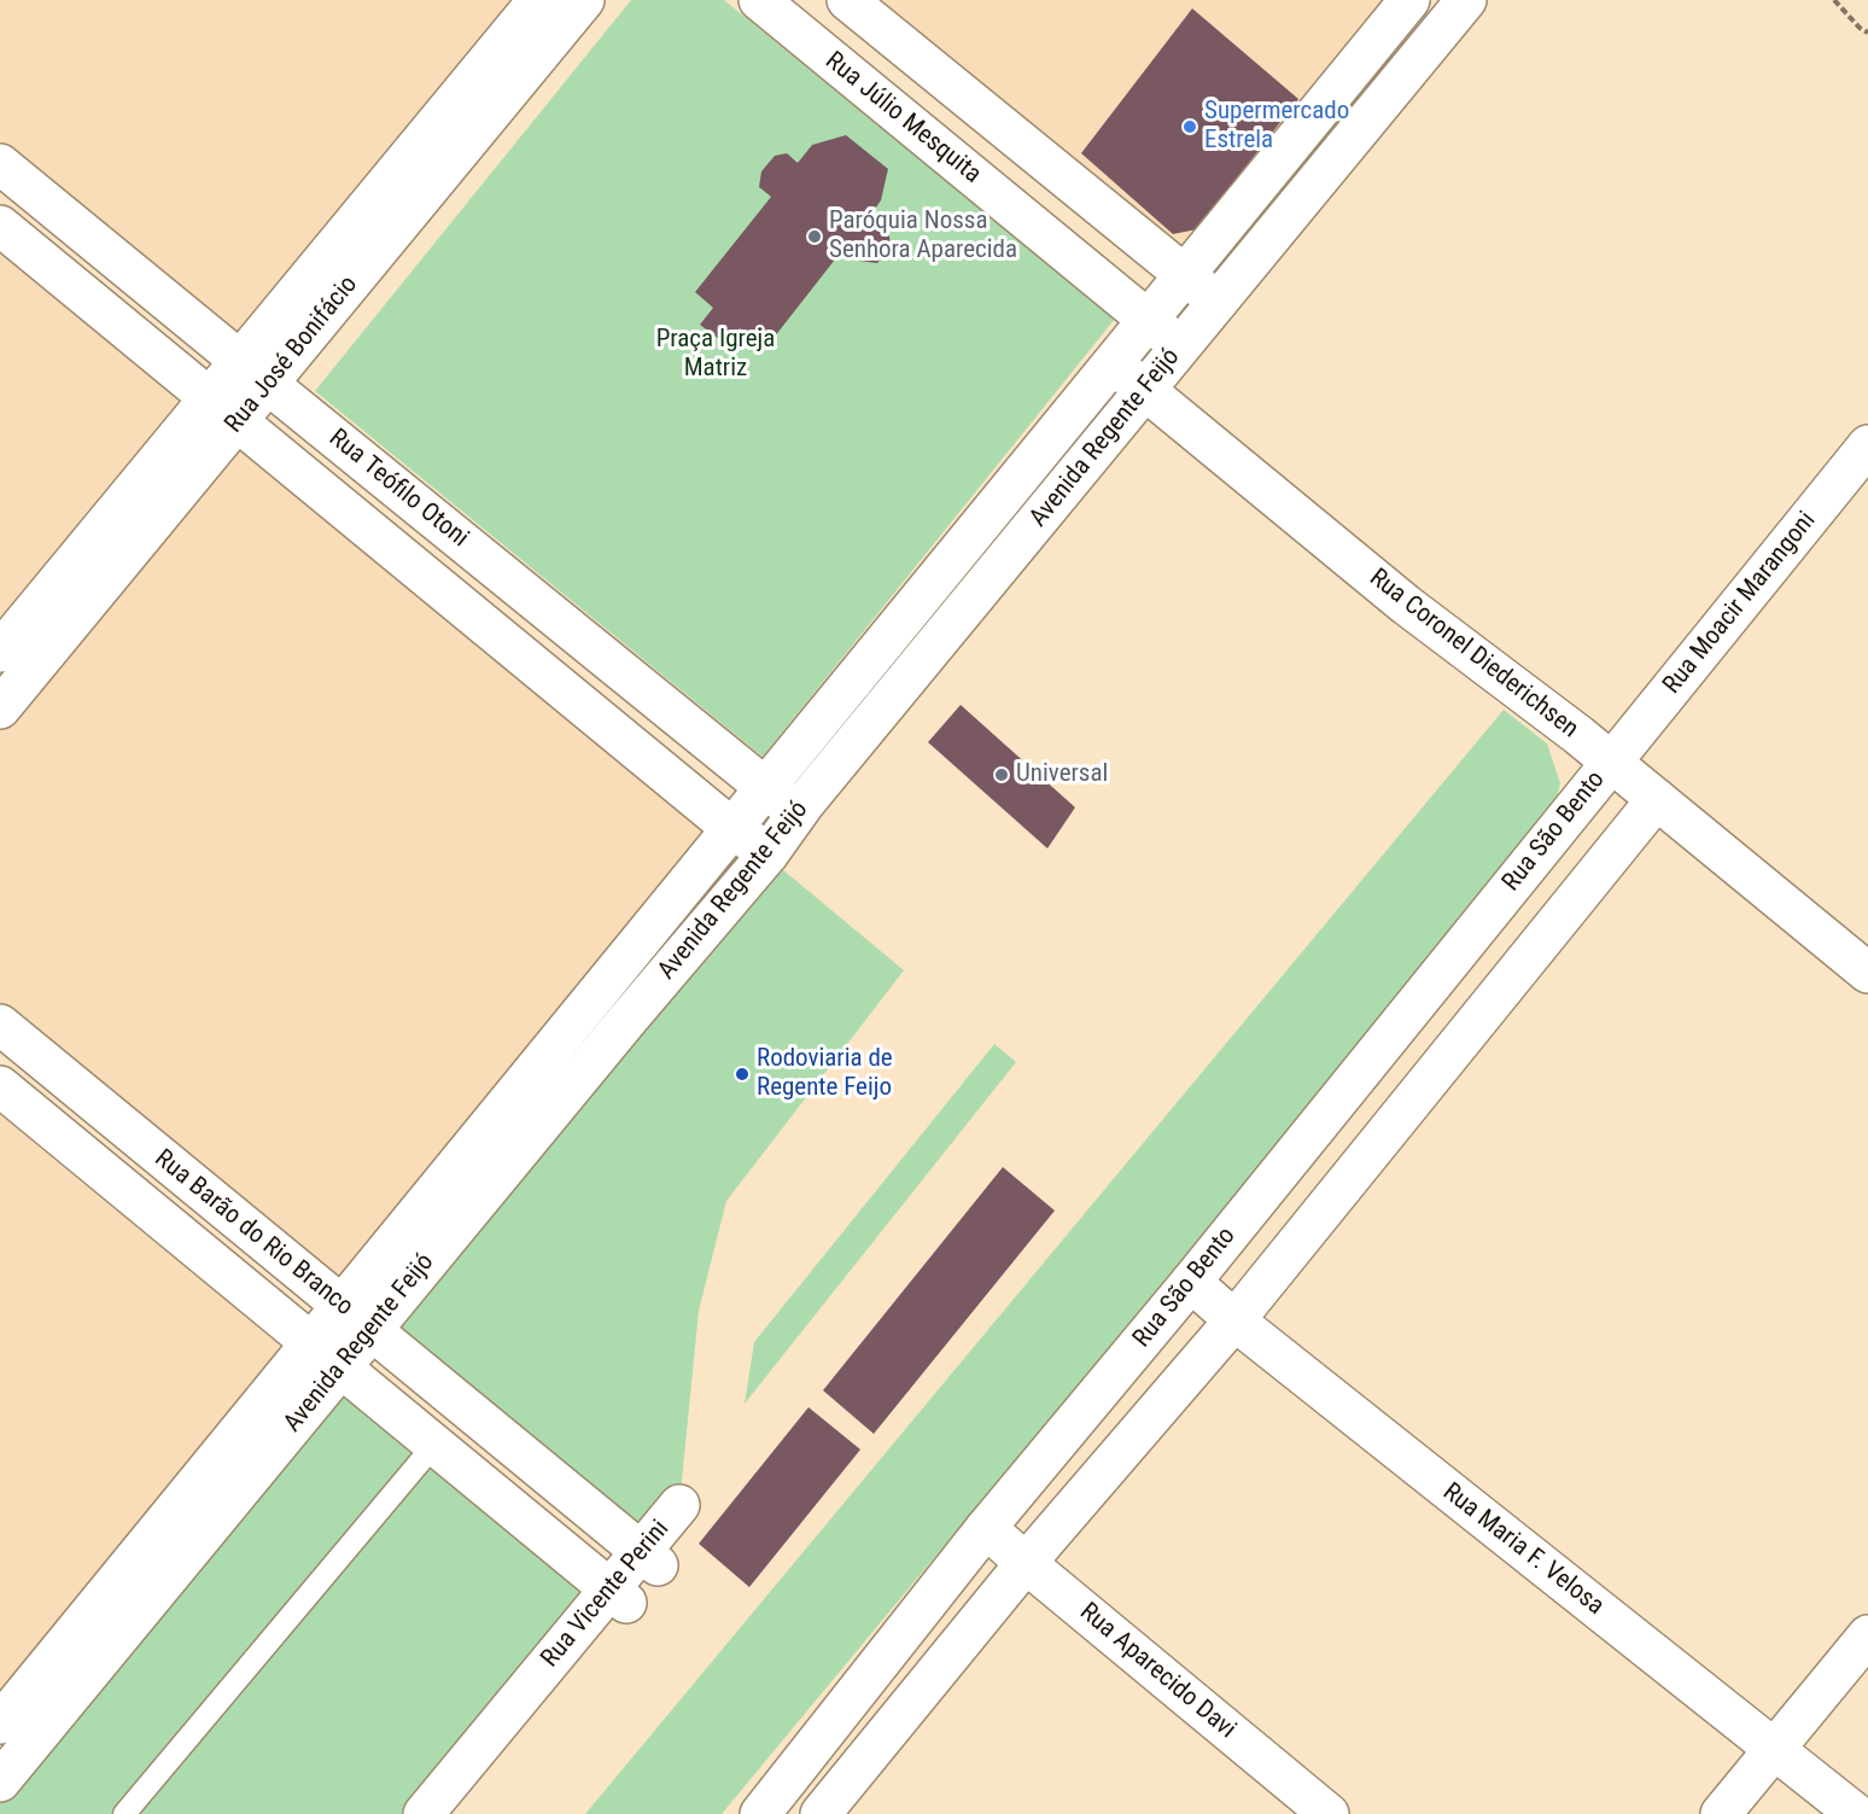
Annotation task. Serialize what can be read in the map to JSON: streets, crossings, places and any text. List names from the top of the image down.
{
  "streets": {
    "street": [
      "Rua Júlio Mesquita",
      "Rua José Bonifácio",
      "Avenida Regente Feijó",
      "Rua Teófilo Otoni",
      "Rua Moacir Marangoni",
      "Rua Coronel Diederichsen",
      "Rua São Bento",
      "Rua Barão do Rio Branco",
      "Rua Maria F. Velosa",
      "Rua Vicente Perini",
      "Rua Aparecido Davi"
    ]
  },
  "crossings": [
    ["Rua Júlio Mesquita", "Avenida Regente Feijó"],
    ["Rua José Bonifácio", "Rua Teófilo Otoni"],
    ["Avenida Regente Feijó", "Rua Teófilo Otoni"],
    ["Avenida Regente Feijó", "Rua Coronel Diederichsen"],
    ["Avenida Regente Feijó", "Rua Barão do Rio Branco"],
    ["Rua Moacir Marangoni", "Rua Coronel Diederichsen"],
    ["Rua Moacir Marangoni", "Rua São Bento"],
    ["Rua Coronel Diederichsen", "Rua São Bento"],
    ["Rua São Bento", "Rua Maria F. Velosa"],
    ["Rua São Bento", "Rua Aparecido Davi"],
    ["Rua Barão do Rio Branco", "Rua Vicente Perini"]
  ],
  "parks": ["Praça Igreja Matriz"],
  "places": [
    "Supermercado Estrela",
    "Paróquia Nossa Senhora Aparecida",
    "Universal",
    "Rodoviaria de Regente Feijo"
  ]
}
